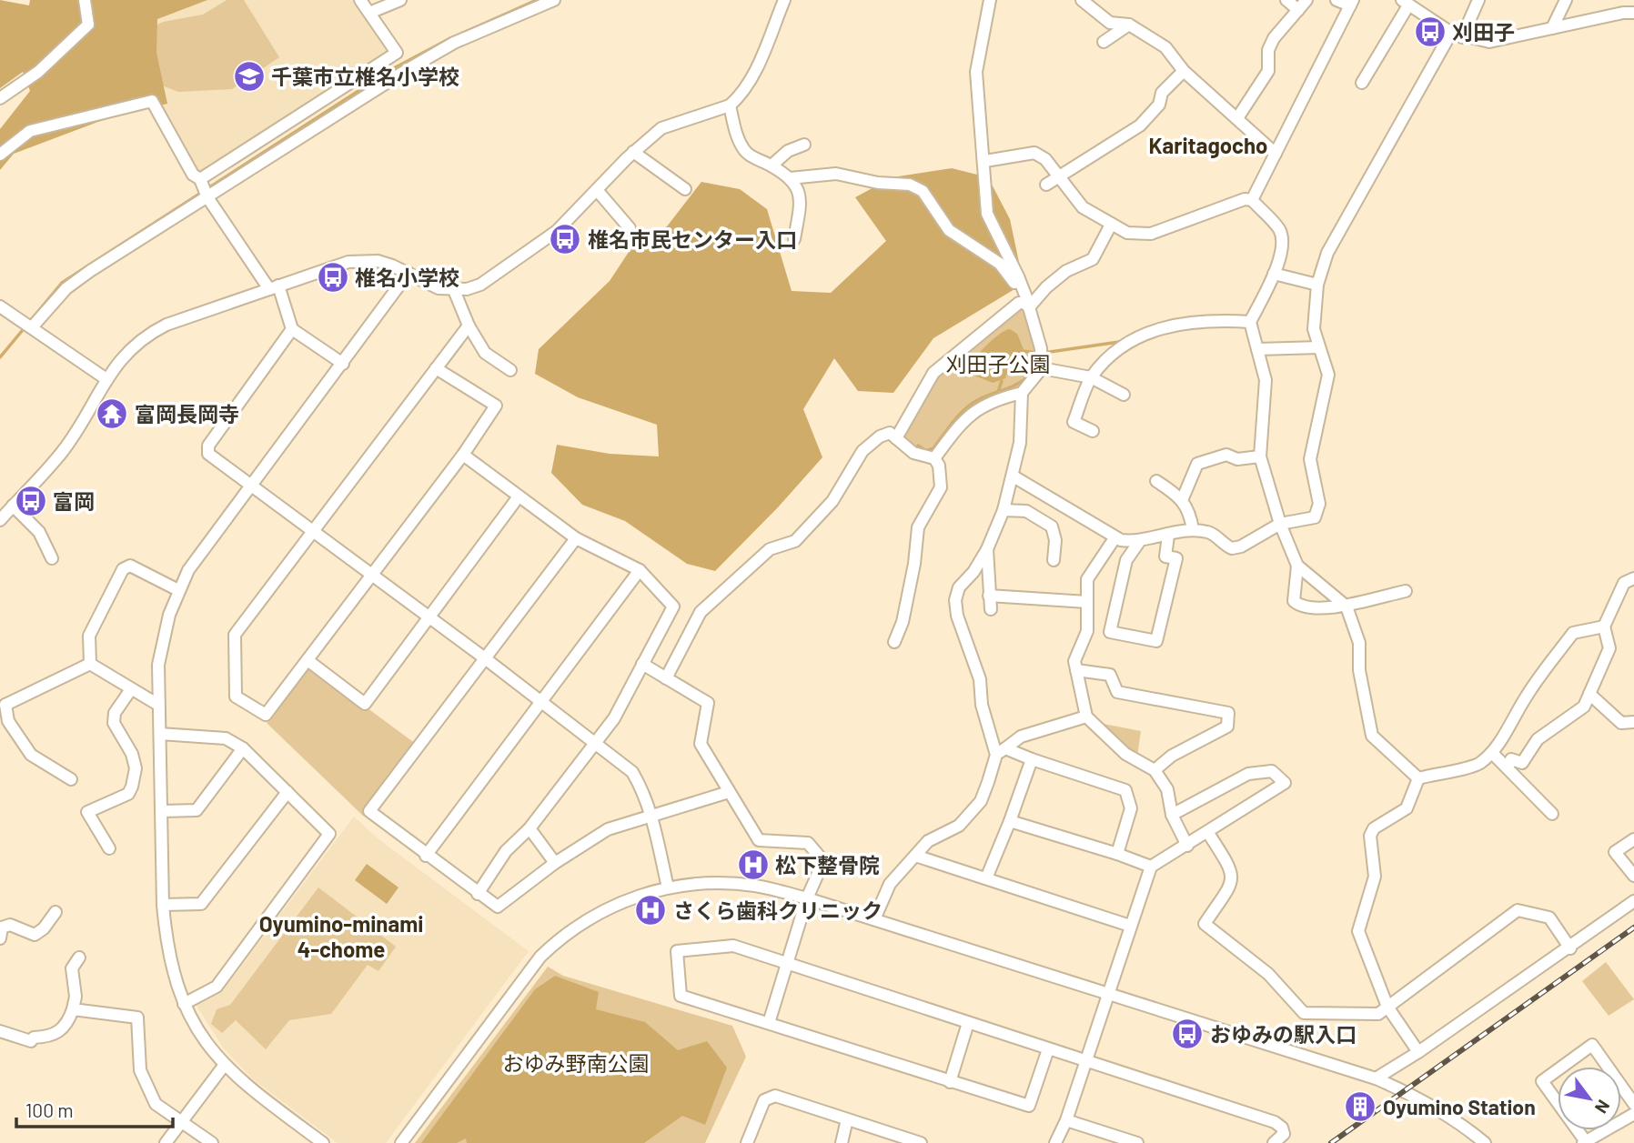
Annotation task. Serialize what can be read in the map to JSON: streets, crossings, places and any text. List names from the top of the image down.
{
  "districts": ["Karitagocho", "Oyumino-minami 4-chome"],
  "parks": ["刈田子公園", "おゆみ野南公園"],
  "places": {
    "bus stop": [
      "刈田子",
      "椎名市民センター入口",
      "椎名小学校",
      "富岡",
      "おゆみの駅入口"
    ],
    "school or university": ["千葉市立椎名小学校"],
    "temple": ["富岡長岡寺"],
    "hospital": ["松下整骨院", "さくら歯科クリニック"],
    "building": ["Oyumino Station"]
  },
  "scale_bar": "100 m",
  "north": "bottom right"
}
